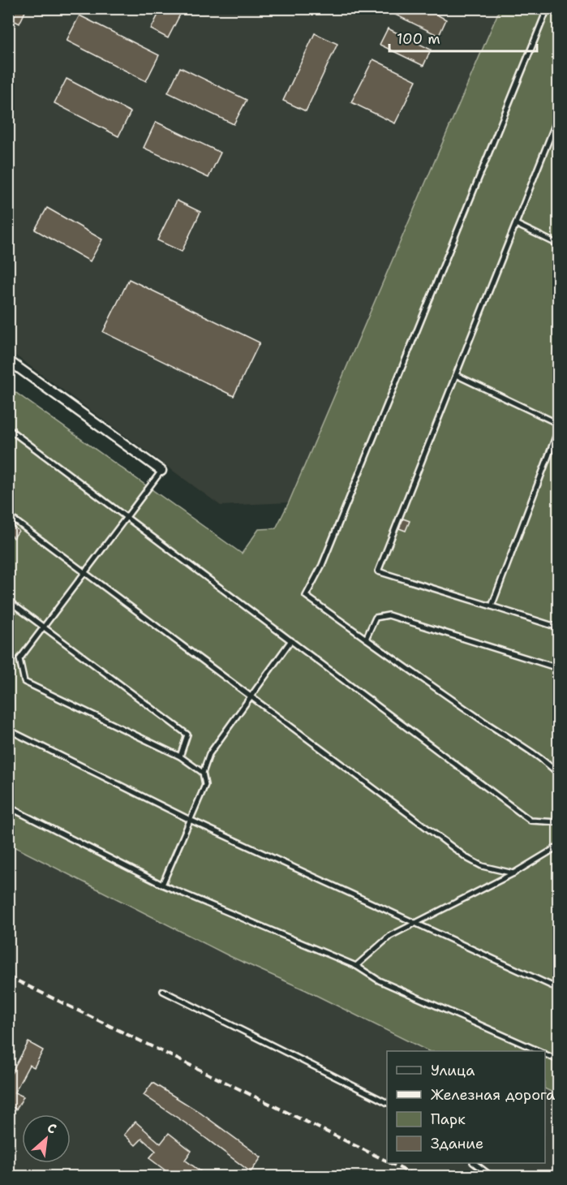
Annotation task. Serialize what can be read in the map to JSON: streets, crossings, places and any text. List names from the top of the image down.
{
  "legend": [
    "Улица",
    "Железная дорога",
    "Парк",
    "Здание"
  ],
  "scale_bar": "100 m",
  "north": "top right"
}
